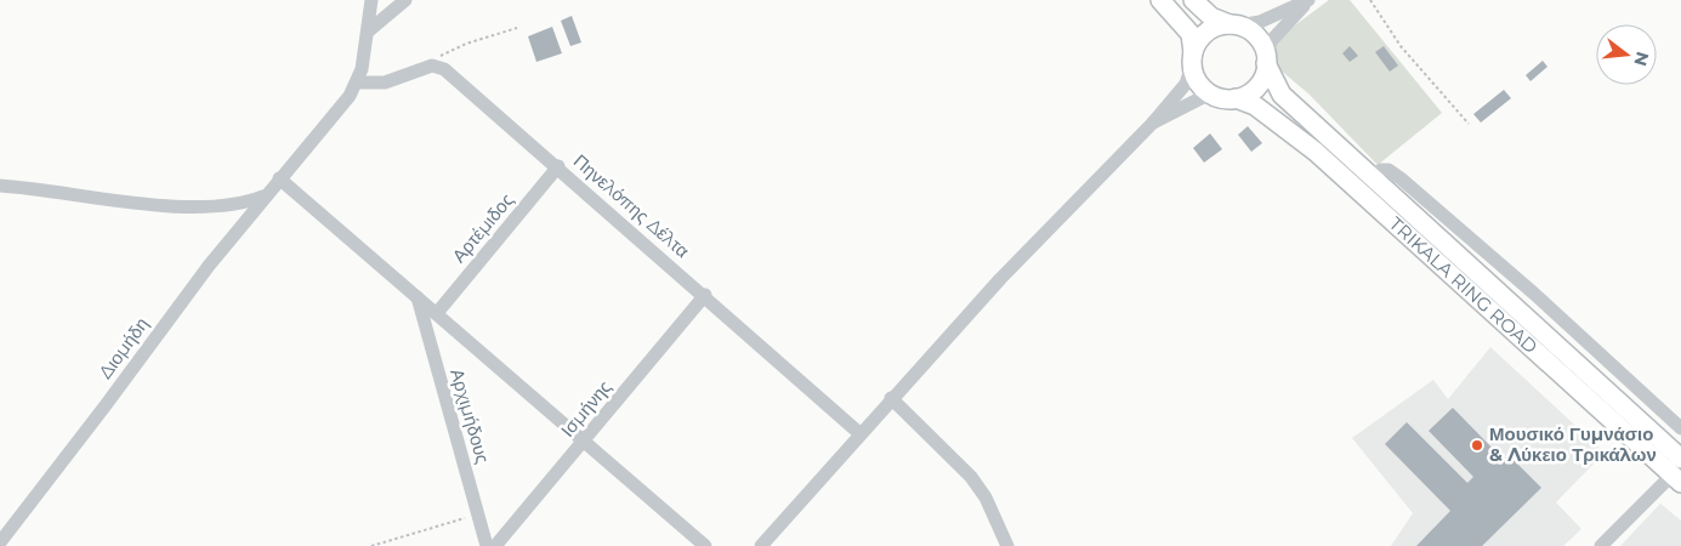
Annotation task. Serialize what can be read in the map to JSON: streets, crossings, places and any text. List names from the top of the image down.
{
  "streets": {
    "main road": ["TRIKALA RING ROAD"],
    "street": [
      "Πηνελόπης Δέλτα",
      "Αρτέμιδος",
      "Διομήδη",
      "Ισμήνης",
      "Αρχιμήδους"
    ]
  },
  "crossings": [
    ["Πηνελόπης Δέλτα", "Αρτέμιδος"],
    ["Πηνελόπης Δέλτα", "Ισμήνης"]
  ],
  "places": ["Μουσικό Γυμνάσιο & Λύκειο Τρικάλων"],
  "north": "right"
}
